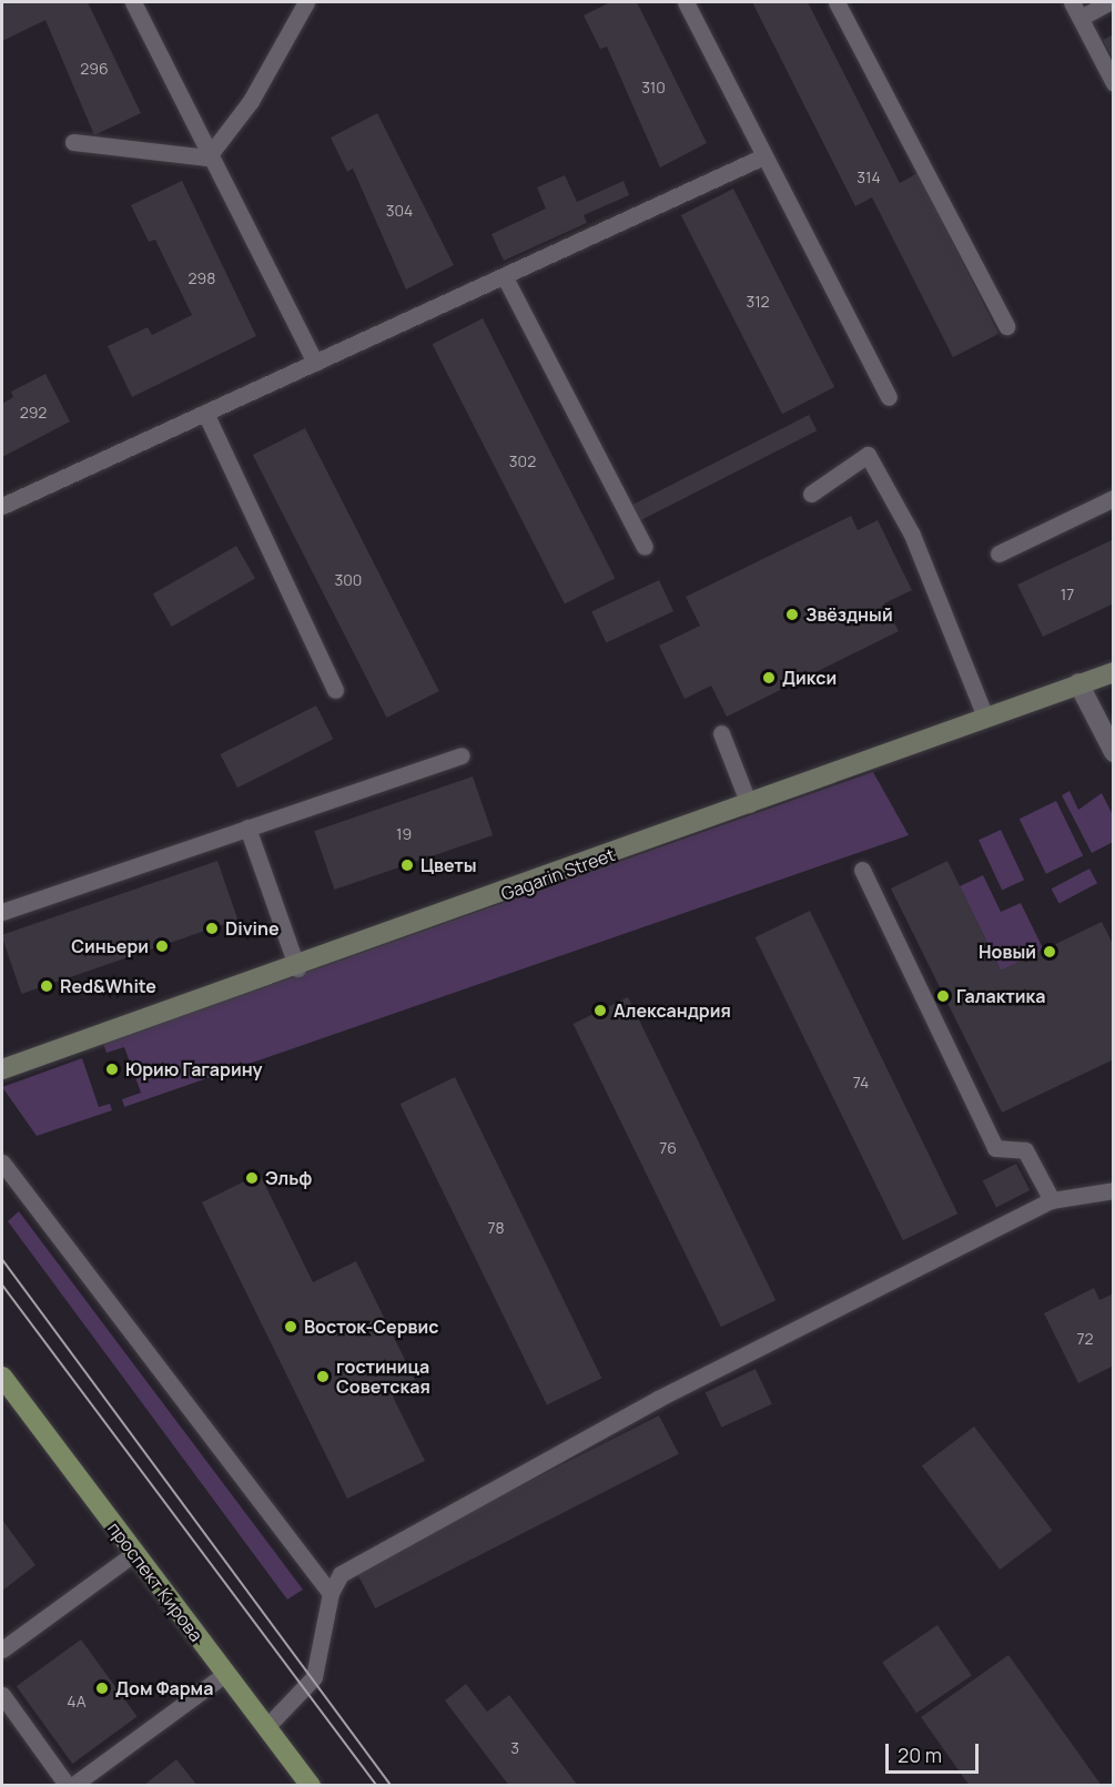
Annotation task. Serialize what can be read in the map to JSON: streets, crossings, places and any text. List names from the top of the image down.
{
  "streets": {
    "main road": ["проспект Кирова"],
    "street": ["Gagarin Street"]
  },
  "places": [
    "Звёздный",
    "Дикси",
    "Цветы",
    "Divine",
    "Синьери",
    "Новый",
    "Red&White",
    "Галактика",
    "Александрия",
    "Юрию Гагарину",
    "Эльф",
    "Восток-Сервис",
    "гостиница Советская",
    "Дом Фарма"
  ],
  "house_numbers": [
    "296",
    "310",
    "314",
    "304",
    "298",
    "312",
    "292",
    "302",
    "300",
    "17",
    "19",
    "74",
    "76",
    "78",
    "72",
    "4А",
    "3"
  ],
  "scale_bar": "20 m"
}
